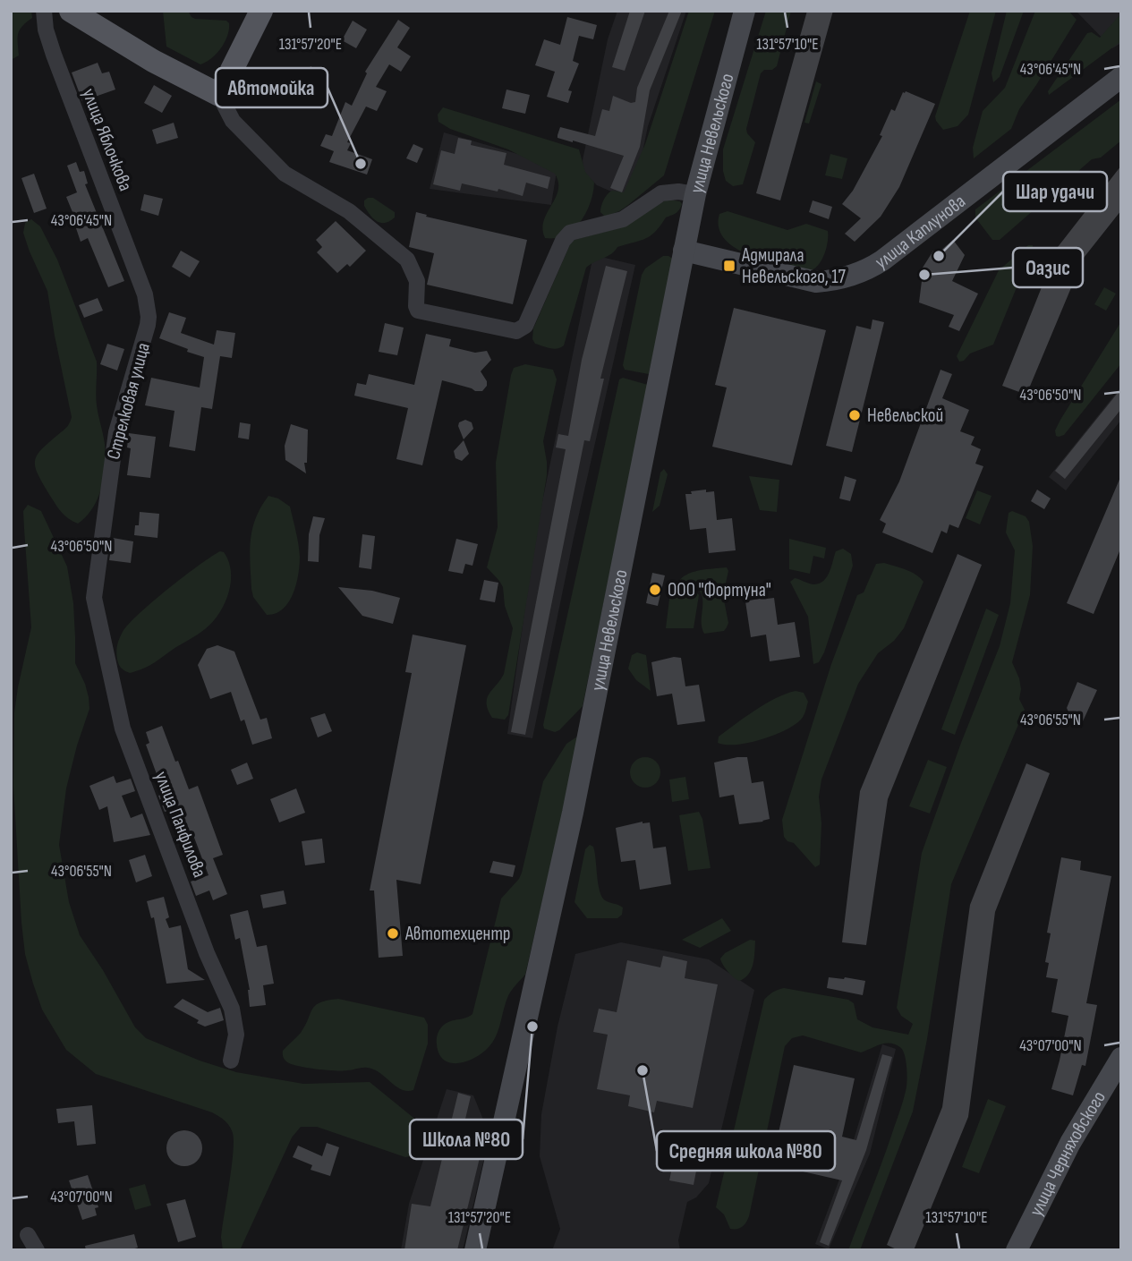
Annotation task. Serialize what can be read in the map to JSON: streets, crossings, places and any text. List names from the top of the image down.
{
  "streets": {
    "main road": ["улица Невельского", "улица Каплунова", "улица Черняховского"],
    "street": ["улица Яблочкова", "Стрелковая улица", "улица Панфилова"]
  },
  "crossings": [
    ["улица Невельского", "улица Каплунова"],
    ["улица Яблочкова", "Стрелковая улица"],
    ["Стрелковая улица", "улица Панфилова"]
  ],
  "places": {
    "other": [
      "Автомойка",
      "Шар удачи",
      "Оазис",
      "Невельской",
      "ООО \"Фортуна\"",
      "Автотехцентр",
      "Школа №80",
      "Средняя школа №80"
    ],
    "transit": ["Адмирала Невельского, 17"]
  },
  "coordinates": [
    "131°57'20\"E",
    "131°57'10\"E",
    "43°06'45\"N",
    "43°06'50\"N",
    "43°06'55\"N",
    "43°07'00\"N"
  ]
}
